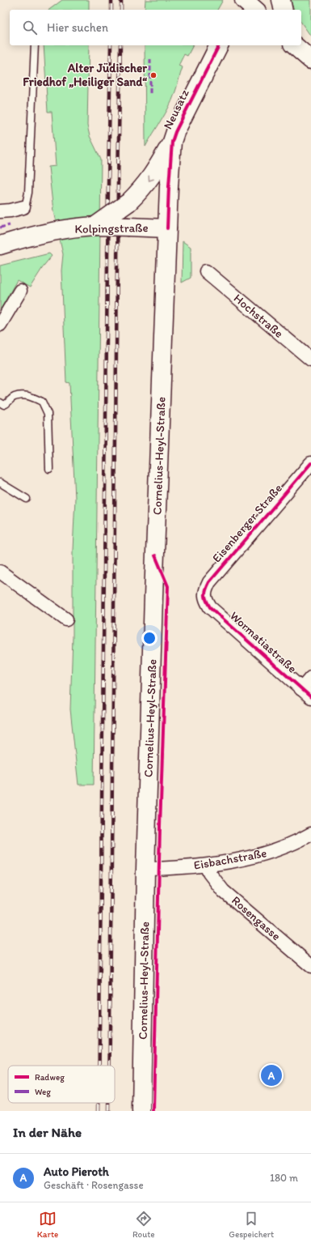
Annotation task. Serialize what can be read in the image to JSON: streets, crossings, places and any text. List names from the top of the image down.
{
  "streets": {
    "main road": ["Neusatz", "Kolpingstraße", "Cornelius-Heyl-Straße"],
    "street": [
      "Hochstraße",
      "Eisenberger Straße",
      "Wormatiastraße",
      "Eisbachstraße",
      "Rosengasse"
    ]
  },
  "crossings": [
    ["Neusatz", "Kolpingstraße"],
    ["Neusatz", "Cornelius-Heyl-Straße"],
    ["Kolpingstraße", "Cornelius-Heyl-Straße"],
    ["Cornelius-Heyl-Straße", "Eisbachstraße"],
    ["Eisenberger Straße", "Wormatiastraße"],
    ["Eisbachstraße", "Rosengasse"]
  ],
  "places": ["Alter Jüdischer Friedhof „Heiliger Sand“"],
  "legend": ["Radweg", "Weg"],
  "page": {
    "search": "Hier suchen",
    "pins": "A",
    "heading": "In der Nähe",
    "list": [
      {
        "mark": "A",
        "name": "Auto Pieroth",
        "note": "Geschäft · Rosengasse",
        "value": "180 m"
      }
    ],
    "nav": ["Karte", "Route", "Gespeichert"]
  }
}
